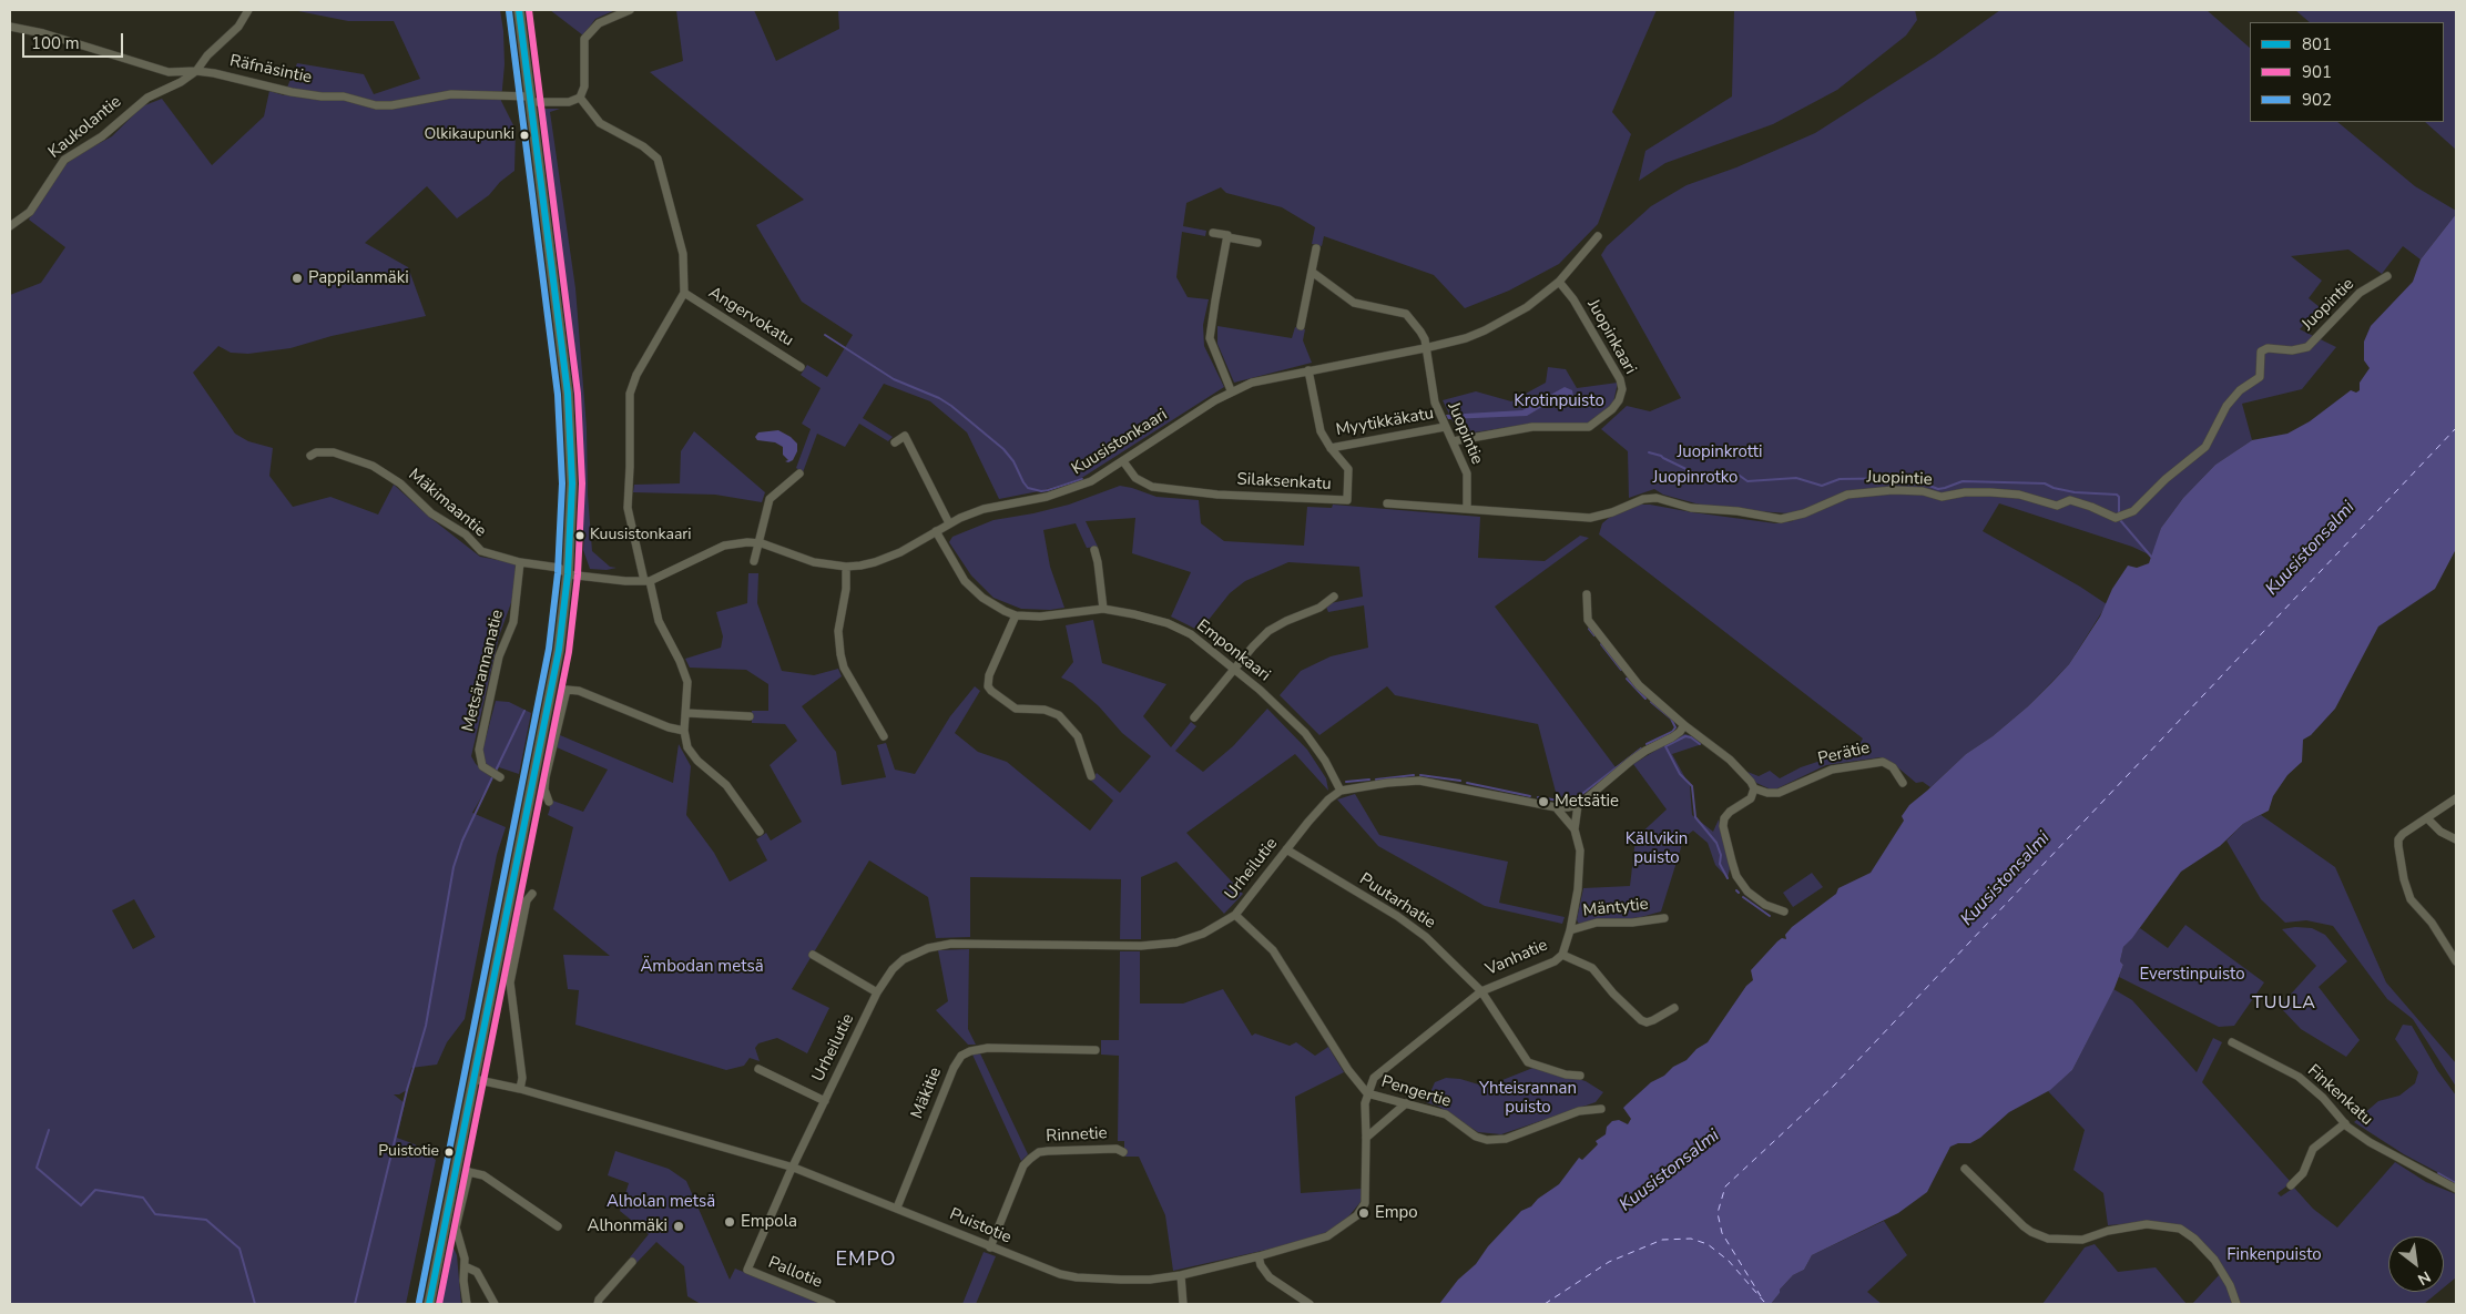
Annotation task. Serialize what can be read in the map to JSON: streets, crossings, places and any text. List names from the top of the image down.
{
  "streets": {
    "street": [
      "Räfnäsintie",
      "Kaukolantie",
      "Juopintie",
      "Angervokatu",
      "Juopinkaari",
      "Myytikkäkatu",
      "Kuusistonkaari",
      "Silaksenkatu",
      "Mäkimaantie",
      "Emponkaari",
      "Metsärannanatie",
      "Perätie",
      "Urheilutie",
      "Puutarhatie",
      "Mäntytie",
      "Vanhatie",
      "Pengertie",
      "Mäkitie",
      "Finkenkatu",
      "Rinnetie",
      "Puistotie",
      "Pallotie"
    ]
  },
  "crossings": [
    ["Räfnäsintie", "Kaukolantie"],
    ["Juopintie", "Juopinkaari"],
    ["Juopintie", "Myytikkäkatu"],
    ["Juopintie", "Kuusistonkaari"],
    ["Juopinkaari", "Kuusistonkaari"],
    ["Myytikkäkatu", "Silaksenkatu"],
    ["Kuusistonkaari", "Silaksenkatu"],
    ["Kuusistonkaari", "Mäkimaantie"],
    ["Kuusistonkaari", "Emponkaari"],
    ["Mäkimaantie", "Metsärannanatie"],
    ["Emponkaari", "Urheilutie"],
    ["Urheilutie", "Puutarhatie"],
    ["Urheilutie", "Pengertie"],
    ["Urheilutie", "Puistotie"],
    ["Urheilutie", "Pallotie"],
    ["Puutarhatie", "Vanhatie"],
    ["Mäntytie", "Vanhatie"],
    ["Vanhatie", "Pengertie"],
    ["Vanhatie", "Puistotie"],
    ["Pengertie", "Puistotie"],
    ["Mäkitie", "Puistotie"],
    ["Rinnetie", "Puistotie"]
  ],
  "districts": ["TUULA", "EMPO"],
  "water": ["Kuusistonsalmi"],
  "parks": [
    "Krotinpuisto",
    "Juopinkrotti",
    "Juopinrotko",
    "Källvikin puisto",
    "Ämbodan metsä",
    "Everstinpuisto",
    "Yhteisrannan puisto",
    "Alholan metsä",
    "Finkenpuisto"
  ],
  "places": [
    "Olkikaupunki",
    "Pappilanmäki",
    "Kuusistonkaari",
    "Metsätie",
    "Puistotie",
    "Empo",
    "Empola",
    "Alhonmäki"
  ],
  "lines": ["transit line 801", "transit line 901", "transit line 902"],
  "legend": ["801", "901", "902"],
  "scale_bar": "100 m",
  "north": "bottom right"
}
